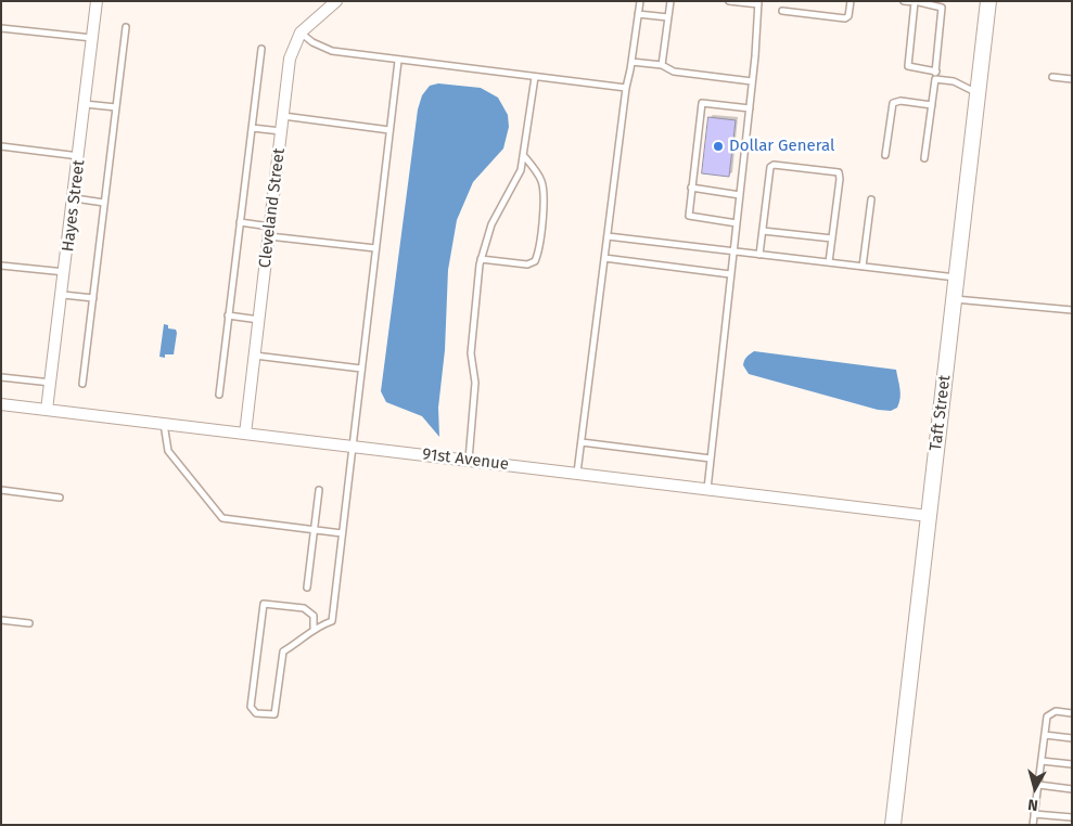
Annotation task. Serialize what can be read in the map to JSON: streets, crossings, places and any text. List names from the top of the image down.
{
  "streets": {
    "main road": ["Taft Street"],
    "street": ["Hayes Street", "Cleveland Street", "91st Avenue"]
  },
  "crossings": [
    ["Hayes Street", "91st Avenue"],
    ["Cleveland Street", "91st Avenue"],
    ["Taft Street", "91st Avenue"]
  ],
  "places": ["Dollar General"],
  "north": "bottom"
}
